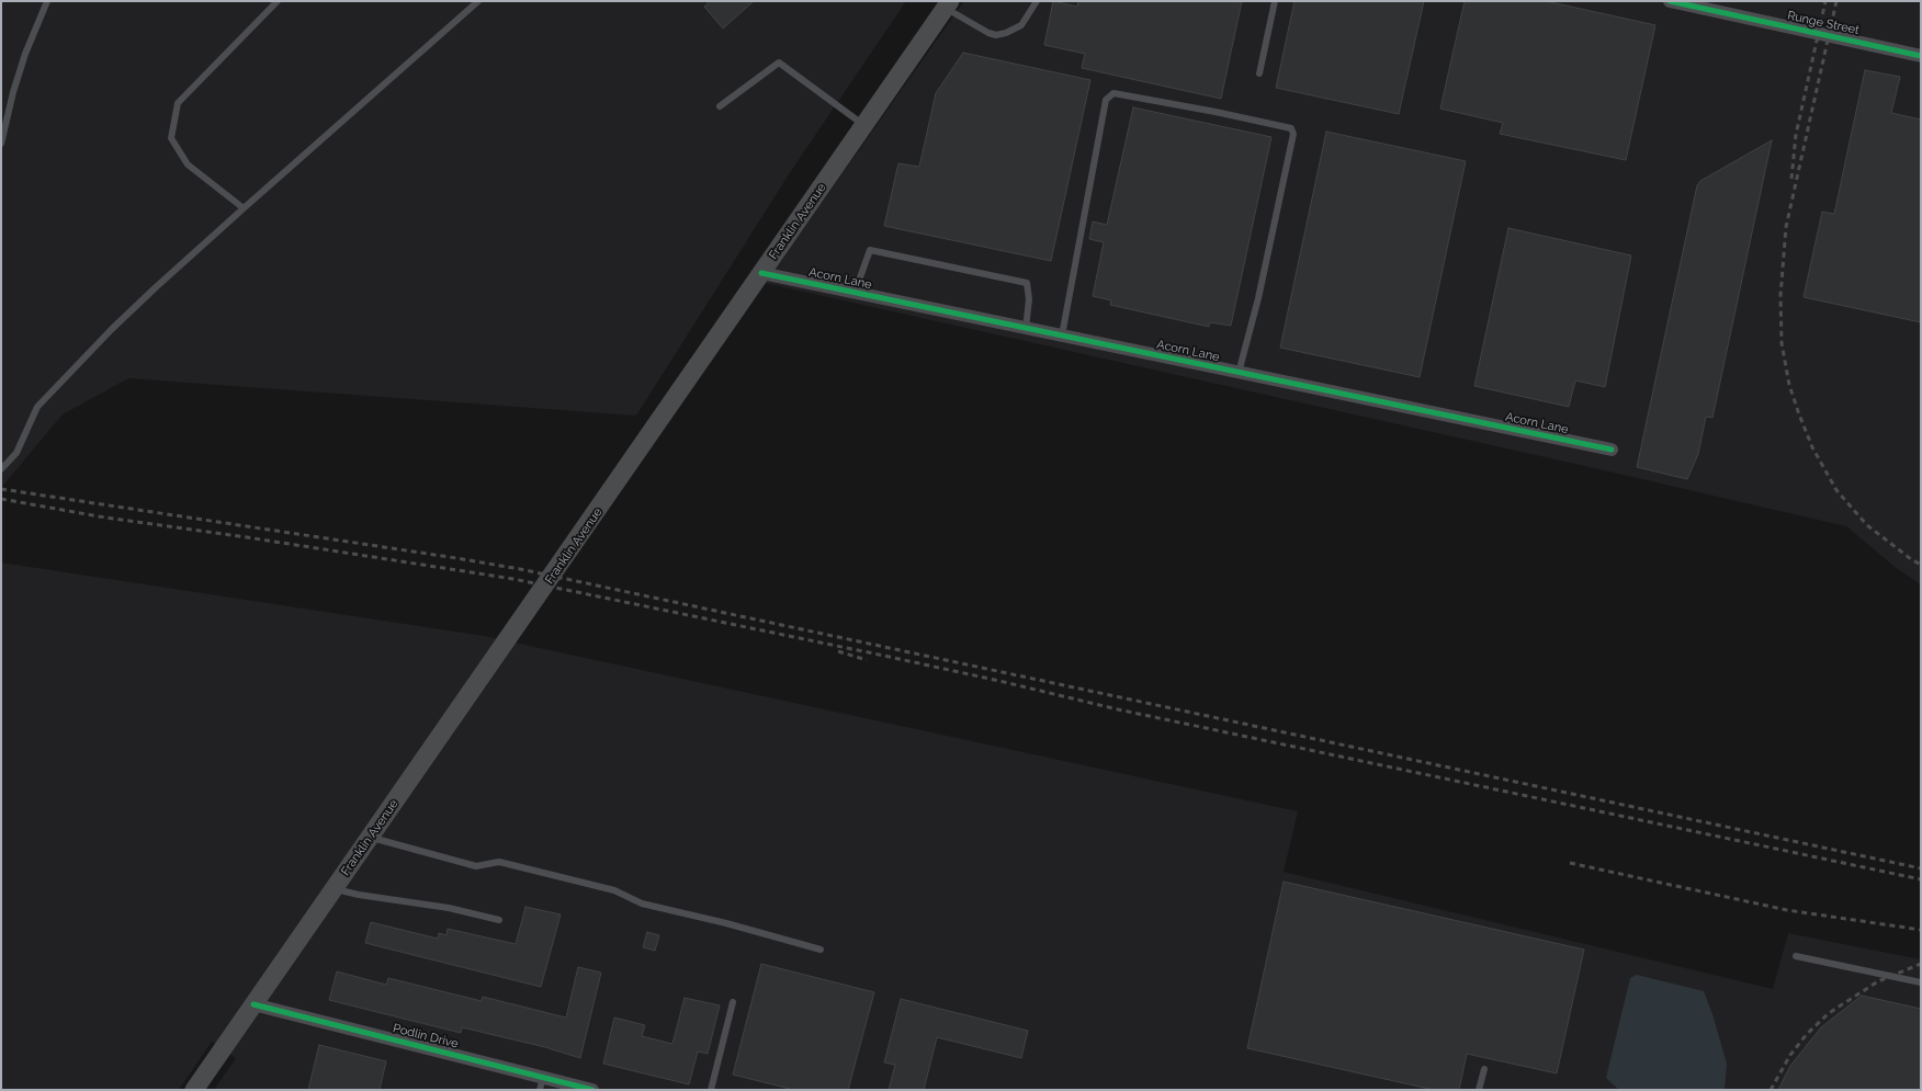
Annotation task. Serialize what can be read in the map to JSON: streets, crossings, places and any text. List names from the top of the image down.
{
  "streets": {
    "main road": ["Franklin Avenue"],
    "street": ["Runge Street", "Acorn Lane", "Podlin Drive"]
  },
  "crossings": [
    ["Franklin Avenue", "Acorn Lane"],
    ["Franklin Avenue", "Podlin Drive"]
  ]
}
